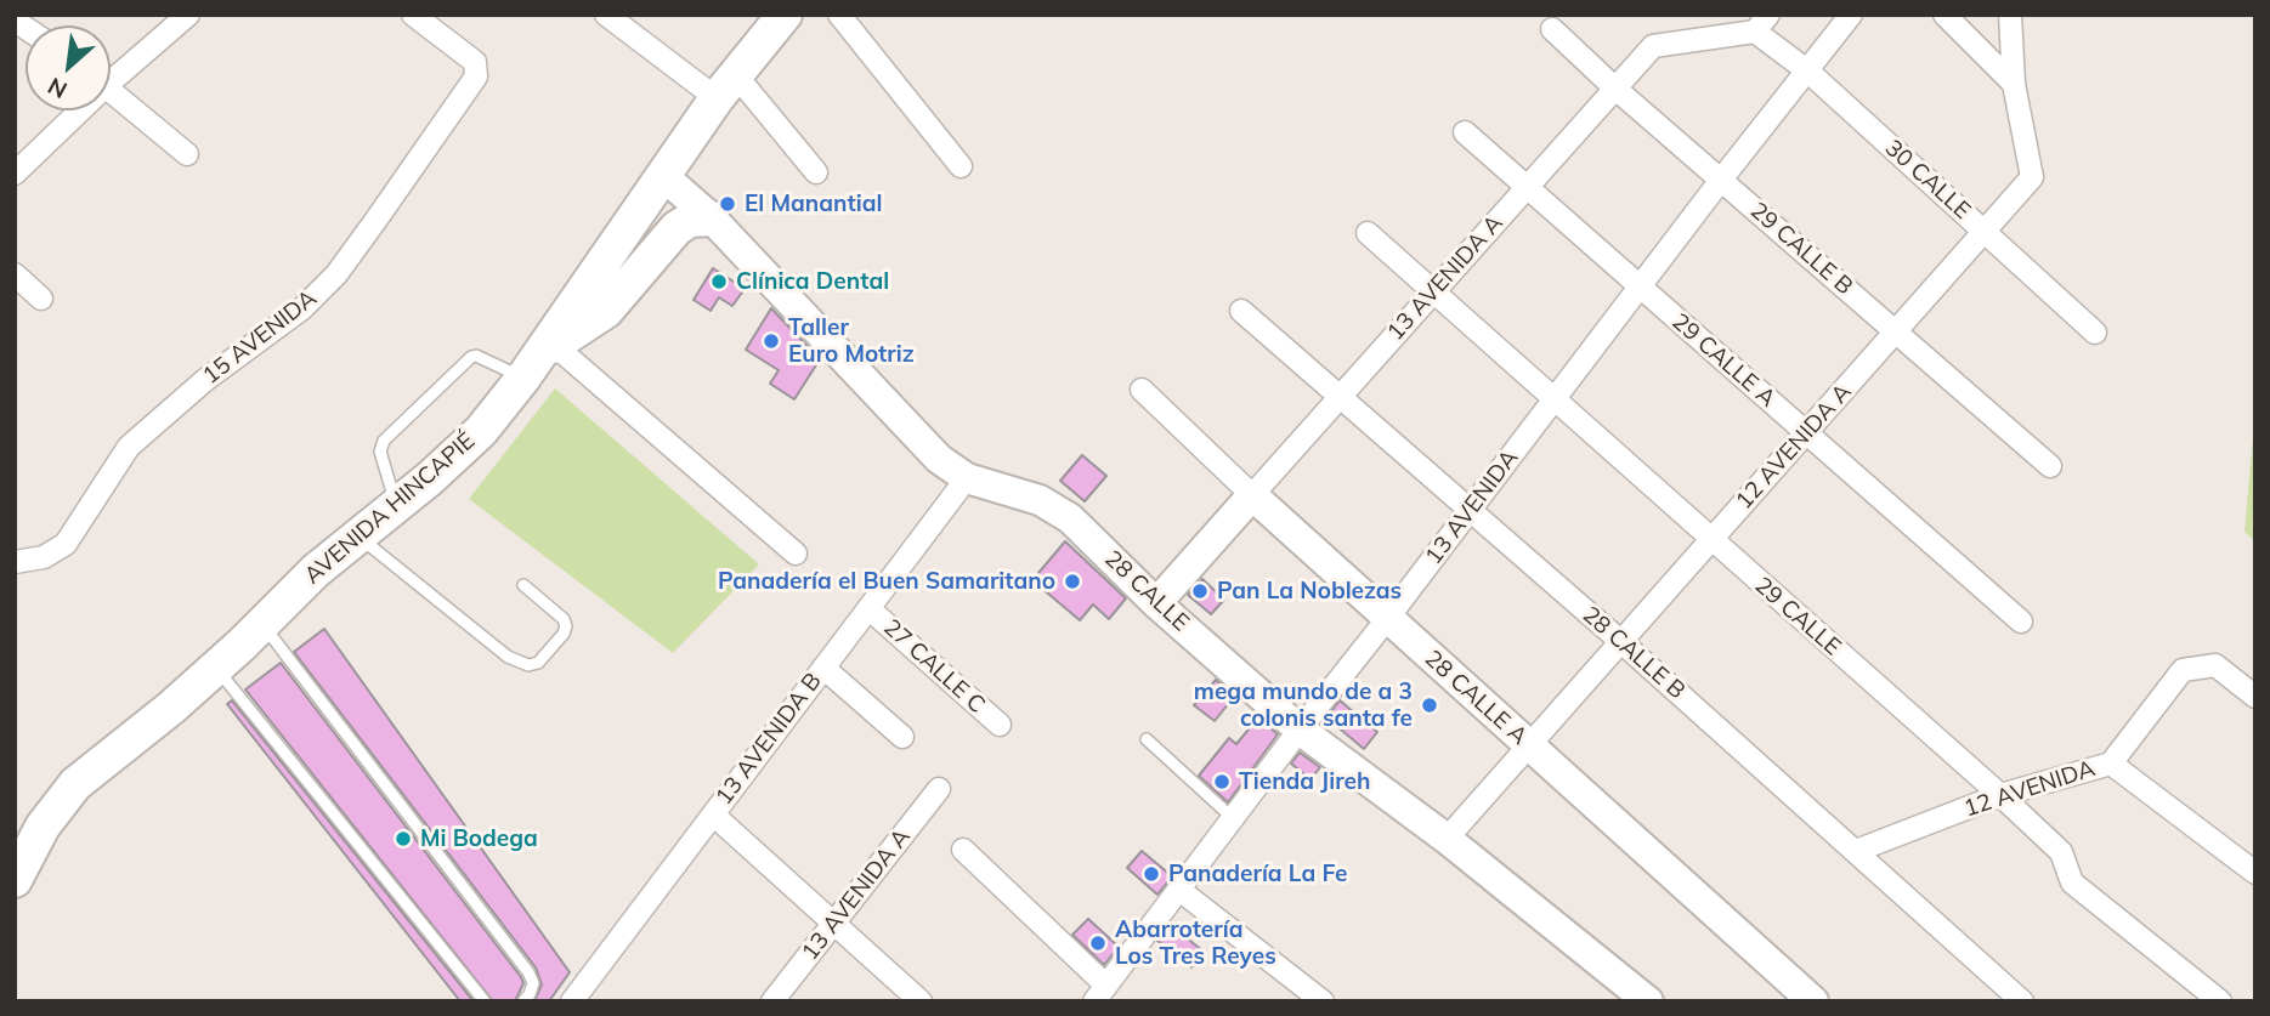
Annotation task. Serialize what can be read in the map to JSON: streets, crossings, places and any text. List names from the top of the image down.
{
  "streets": {
    "main road": [
      "13 AVENIDA A",
      "AVENIDA HINCAPIÉ",
      "28 CALLE",
      "28 CALLE A"
    ],
    "street": [
      "30 CALLE",
      "29 CALLE B",
      "15 AVENIDA",
      "29 CALLE A",
      "12 AVENIDA A",
      "13 AVENIDA",
      "29 CALLE",
      "28 CALLE B",
      "27 CALLE C",
      "13 AVENIDA B",
      "12 AVENIDA"
    ]
  },
  "crossings": [
    ["30 CALLE", "13 AVENIDA A"],
    ["30 CALLE", "12 AVENIDA A"],
    ["30 CALLE", "13 AVENIDA"],
    ["29 CALLE B", "13 AVENIDA A"],
    ["29 CALLE B", "12 AVENIDA A"],
    ["29 CALLE B", "13 AVENIDA"],
    ["13 AVENIDA A", "29 CALLE A"],
    ["13 AVENIDA A", "28 CALLE"],
    ["13 AVENIDA A", "29 CALLE"],
    ["13 AVENIDA A", "28 CALLE B"],
    ["13 AVENIDA A", "28 CALLE A"],
    ["29 CALLE A", "12 AVENIDA A"],
    ["29 CALLE A", "13 AVENIDA"],
    ["12 AVENIDA A", "28 CALLE"],
    ["12 AVENIDA A", "29 CALLE"],
    ["12 AVENIDA A", "28 CALLE B"],
    ["12 AVENIDA A", "28 CALLE A"],
    ["13 AVENIDA", "28 CALLE"],
    ["13 AVENIDA", "29 CALLE"],
    ["13 AVENIDA", "28 CALLE B"],
    ["13 AVENIDA", "28 CALLE A"],
    ["AVENIDA HINCAPIÉ", "28 CALLE"],
    ["28 CALLE", "13 AVENIDA B"],
    ["29 CALLE", "12 AVENIDA"],
    ["28 CALLE B", "12 AVENIDA"],
    ["27 CALLE C", "13 AVENIDA B"]
  ],
  "places": [
    "El Manantial",
    "Clínica Dental",
    "Taller Euro Motriz",
    "Panadería el Buen Samaritano",
    "Pan La Noblezas",
    "mega mundo de a 3 colonis santa fe",
    "Tienda Jireh",
    "Mi Bodega",
    "Panadería La Fe",
    "Abarrotería Los Tres Reyes"
  ],
  "north": "bottom left"
}
